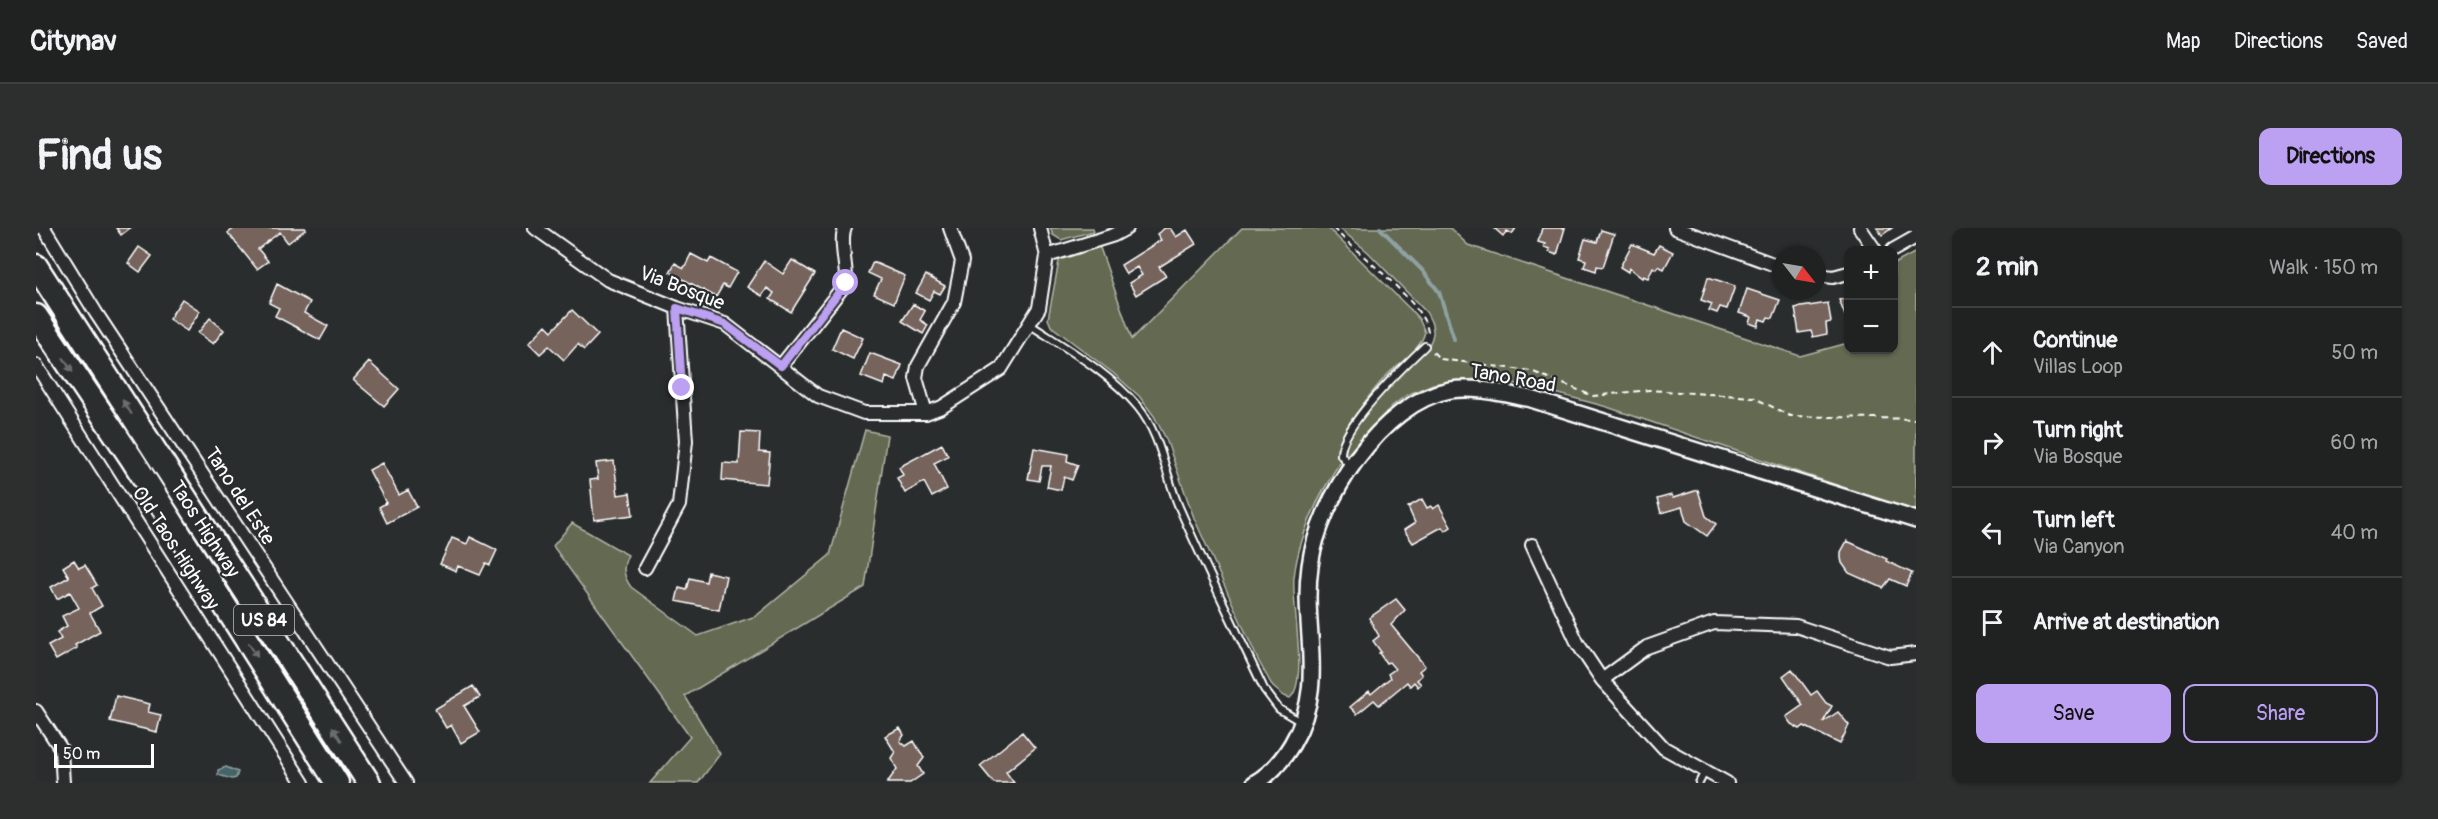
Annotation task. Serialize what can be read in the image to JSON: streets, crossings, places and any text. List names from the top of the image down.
{
  "streets": {
    "highway": ["Taos Highway", "US 84"],
    "street": [
      "Via Bosque",
      "Tano Road",
      "Tano del Este",
      "Old Taos Highway"
    ]
  },
  "scale_bar": "50 m",
  "north": "bottom right",
  "page": {
    "header": "Citynav",
    "nav": ["Map", "Directions", "Saved"],
    "buttons": [
      "Directions",
      ["Save", "Share"]
    ],
    "title": "Find us",
    "heading": ["2 min", "Walk · 150 m"],
    "map_buttons": ["+", "−"],
    "list": [
      ["Continue", "Villas Loop", "50 m"],
      ["Turn right", "Via Bosque", "60 m"],
      ["Turn left", "Via Canyon", "40 m"],
      "Arrive at destination"
    ],
    "scale": "50 m"
  }
}
